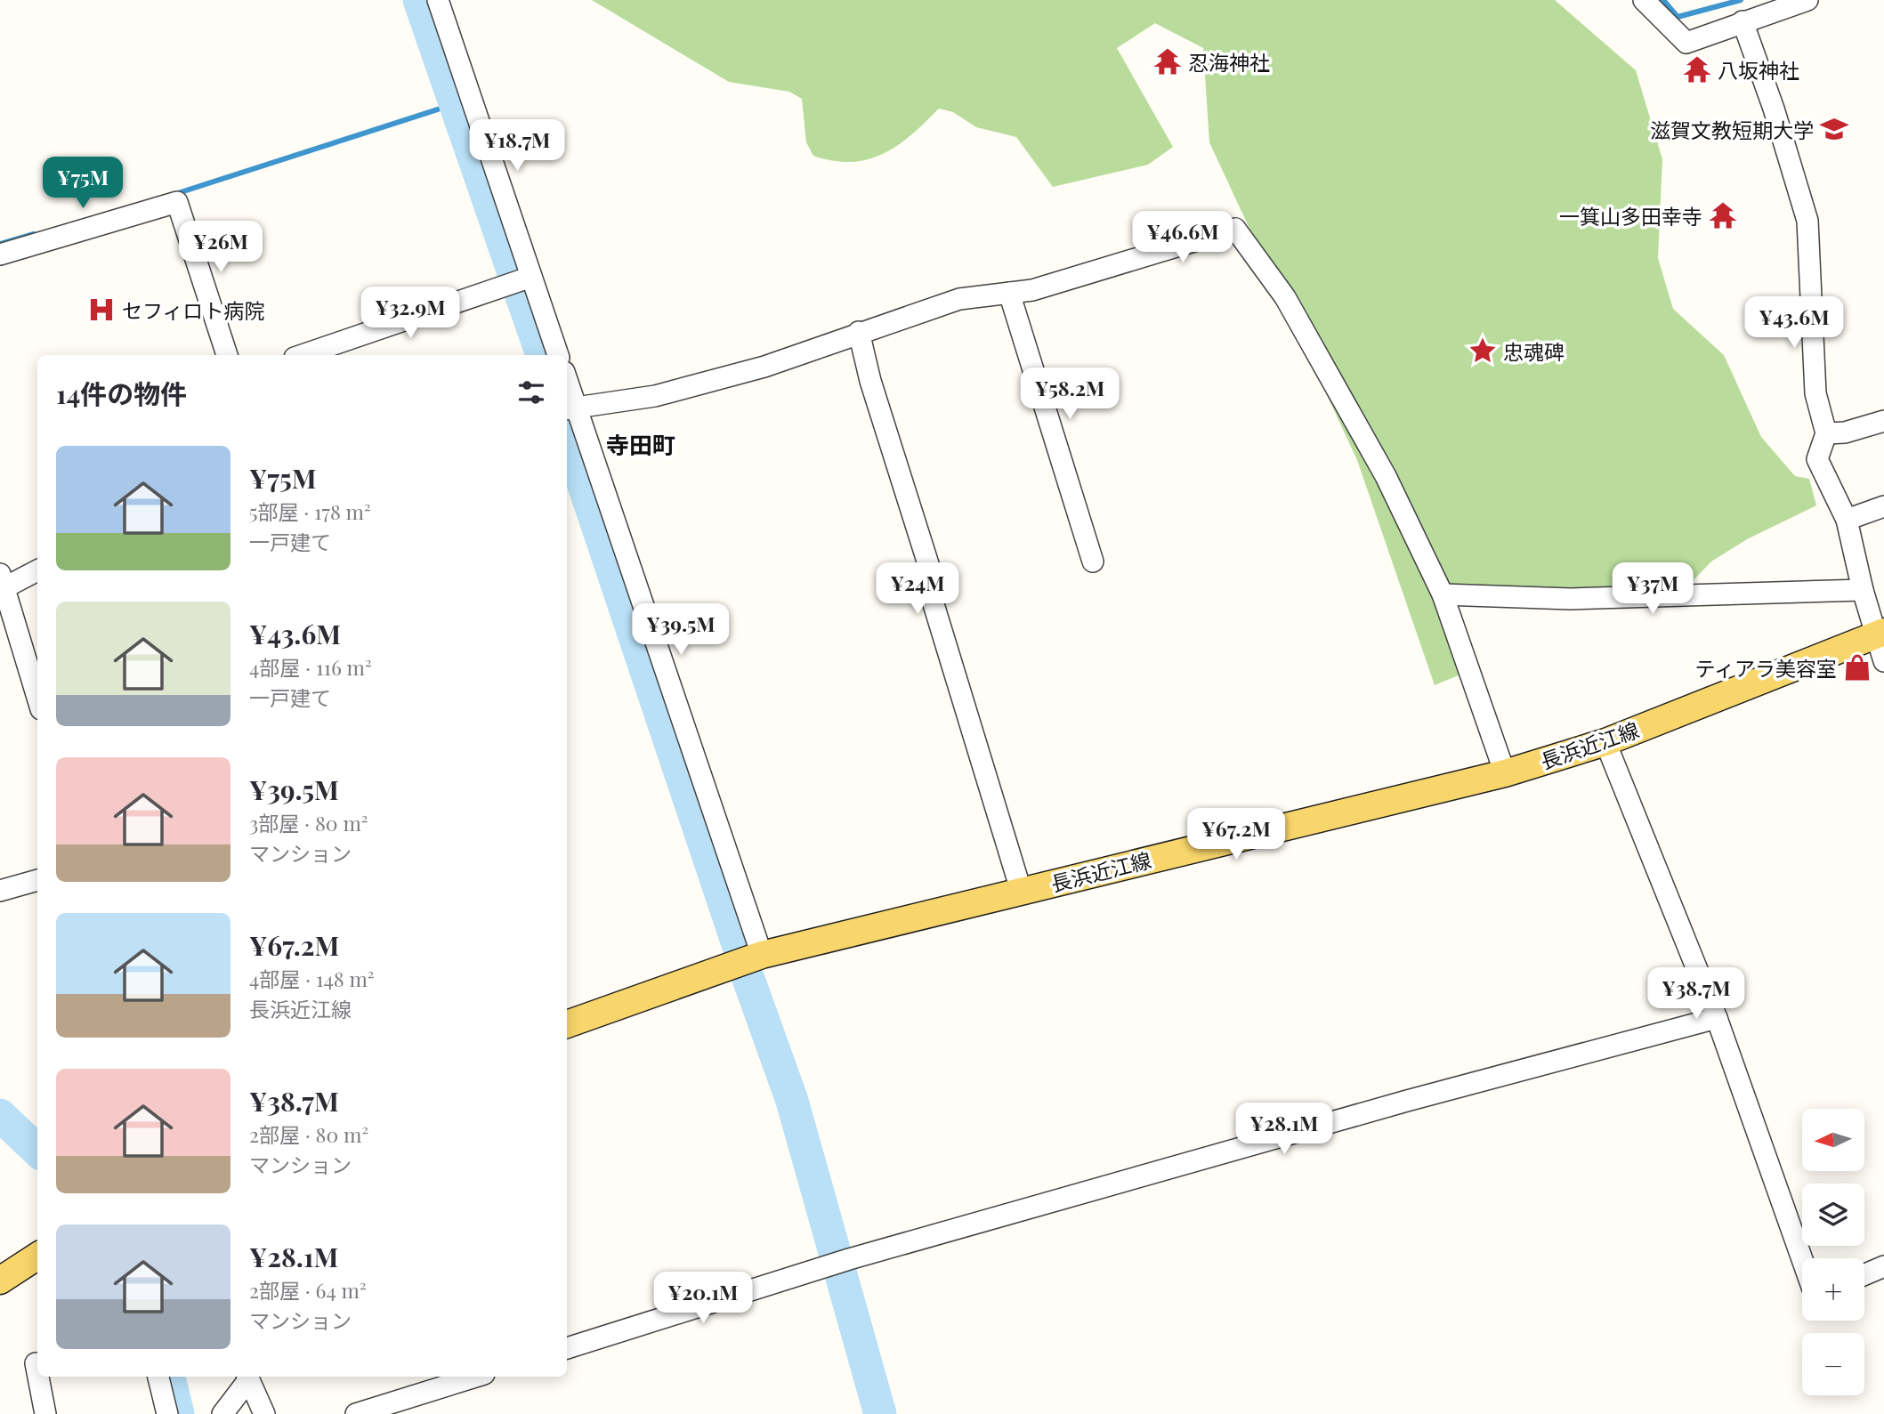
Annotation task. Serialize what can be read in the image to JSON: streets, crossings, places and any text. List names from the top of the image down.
{
  "streets": {
    "main road": ["長浜近江線"]
  },
  "districts": ["寺田町"],
  "places": {
    "temple": ["忍海神社", "八坂神社", "一箕山多田幸寺"],
    "school or university": ["滋賀文教短期大学"],
    "hospital": ["セフィロト病院"],
    "place": ["忠魂碑"],
    "shop": ["ティアラ美容室"]
  },
  "north": "left",
  "page": {
    "price": [
      "¥18.7M",
      "¥75M",
      "¥46.6M",
      "¥26M",
      "¥32.9M",
      "¥43.6M",
      "¥58.2M",
      "¥24M",
      "¥37M",
      "¥39.5M",
      "¥67.2M",
      "¥38.7M",
      "¥28.1M",
      "¥20.1M"
    ],
    "heading": "14件の物件",
    "list": [
      {
        "name": "¥75M",
        "note": "5部屋 · 178 m² · 一戸建て"
      },
      {
        "name": "¥43.6M",
        "note": "4部屋 · 116 m² · 一戸建て"
      },
      {
        "name": "¥39.5M",
        "note": "3部屋 · 80 m² · マンション"
      },
      {
        "name": "¥67.2M",
        "note": "4部屋 · 148 m² · 長浜近江線"
      },
      {
        "name": "¥38.7M",
        "note": "2部屋 · 80 m² · マンション"
      },
      {
        "name": "¥28.1M",
        "note": "2部屋 · 64 m² · マンション"
      }
    ],
    "map_buttons": ["+", "−"]
  }
}
